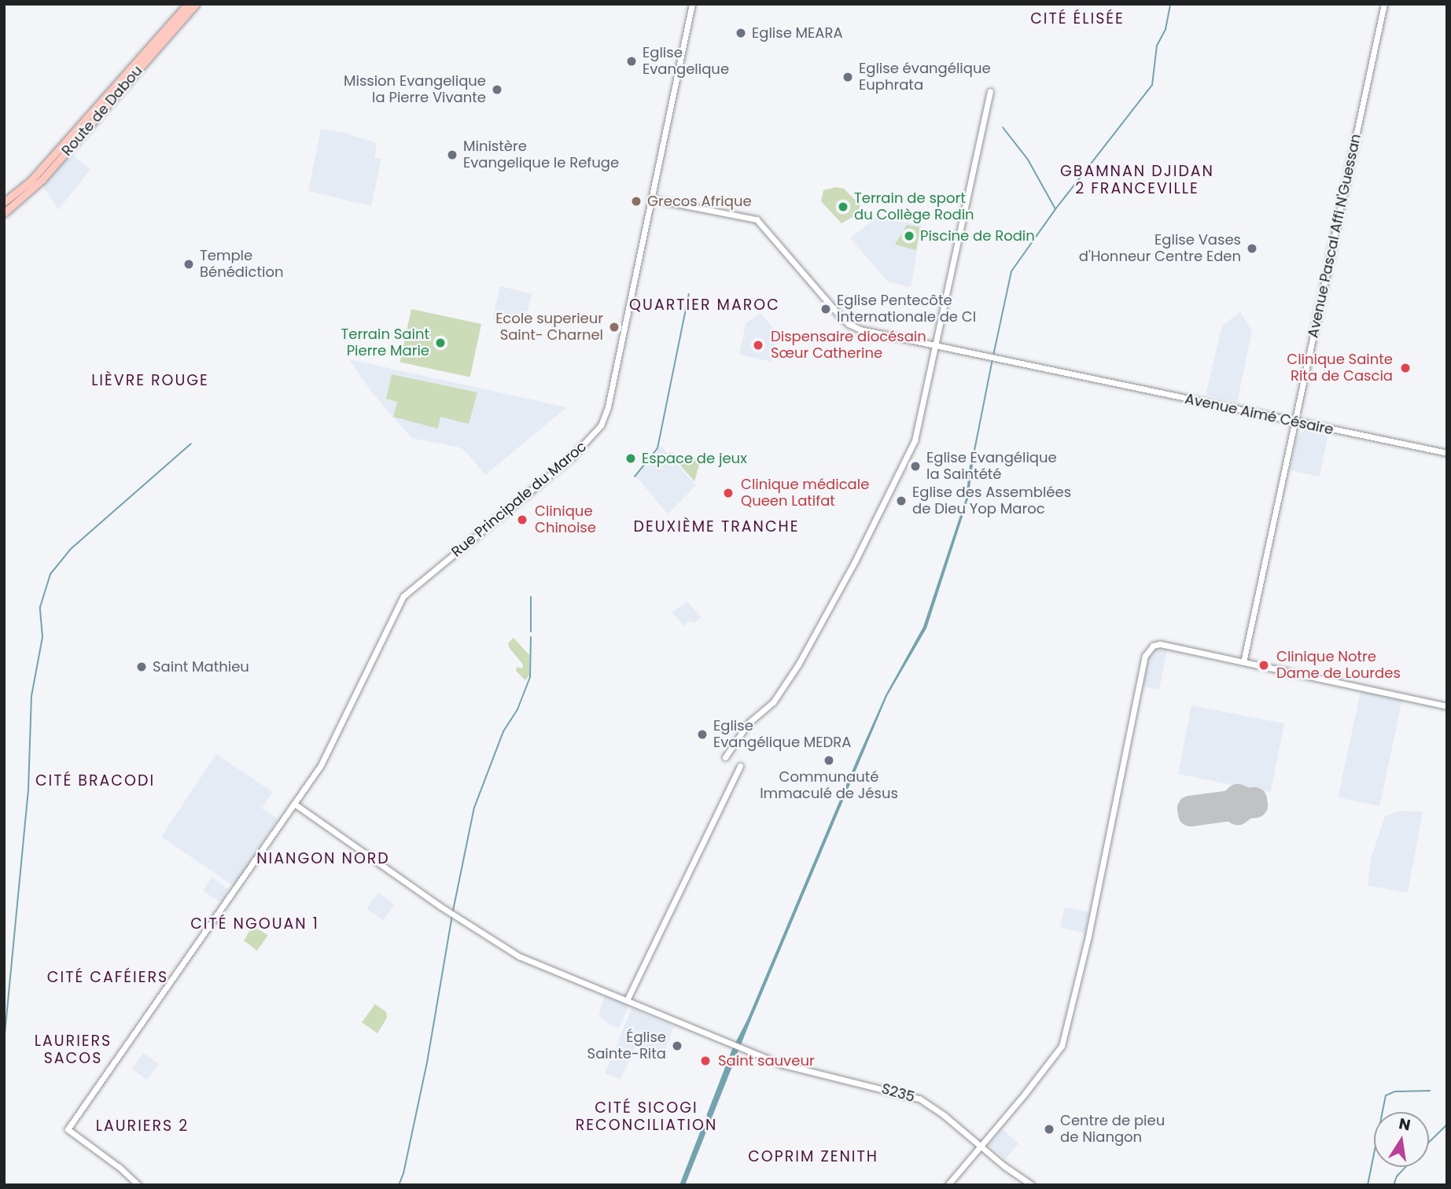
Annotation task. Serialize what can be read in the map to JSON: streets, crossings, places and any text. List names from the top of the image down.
{
  "streets": {
    "main road": ["Route de Dabou"],
    "street": [
      "Avenue Pascal Affi N'Guessan",
      "Avenue Aimé Césaire",
      "Rue Principale du Maroc",
      "S235"
    ]
  },
  "crossings": [
    ["Avenue Pascal Affi N'Guessan", "Avenue Aimé Césaire"],
    ["Avenue Aimé Césaire", "Rue Principale du Maroc"],
    ["Rue Principale du Maroc", "S235"]
  ],
  "districts": [
    "CITÉ ÉLISÉE",
    "GBAMNAN DJIDAN 2 FRANCEVILLE",
    "QUARTIER MAROC",
    "LIÈVRE ROUGE",
    "DEUXIÈME TRANCHE",
    "CITÉ BRACODI",
    "NIANGON NORD",
    "CITÉ NGOUAN 1",
    "CITÉ CAFÉIERS",
    "LAURIERS SACOS",
    "CITÉ SICOGI RECONCILIATION",
    "LAURIERS 2",
    "COPRIM ZENITH"
  ],
  "places": [
    "Eglise MEARA",
    "Eglise Evangelique",
    "Eglise évangélique Euphrata",
    "Mission Evangelique la Pierre Vivante",
    "Ministère Evangelique le Refuge",
    "Grecos Afrique",
    "Terrain de sport du Collège Rodin",
    "Piscine de Rodin",
    "Eglise Vases d'Honneur Centre Eden",
    "Temple Bénédiction",
    "Eglise Pentecôte Internationale de CI",
    "Ecole superieur Saint- Charnel",
    "Terrain Saint Pierre Marie",
    "Dispensaire diocésain Sœur Catherine",
    "Clinique Sainte Rita de Cascia",
    "Espace de jeux",
    "Eglise Evangélique la Saintété",
    "Clinique médicale Queen Latifat",
    "Eglise des Assemblées de Dieu Yop Maroc",
    "Clinique Chinoise",
    "Clinique Notre Dame de Lourdes",
    "Saint Mathieu",
    "Eglise Evangélique MEDRA",
    "Communauté Immaculé de Jésus",
    "Église Sainte-Rita",
    "Saint sauveur",
    "Centre de pieu de Niangon"
  ],
  "north": "top"
}
